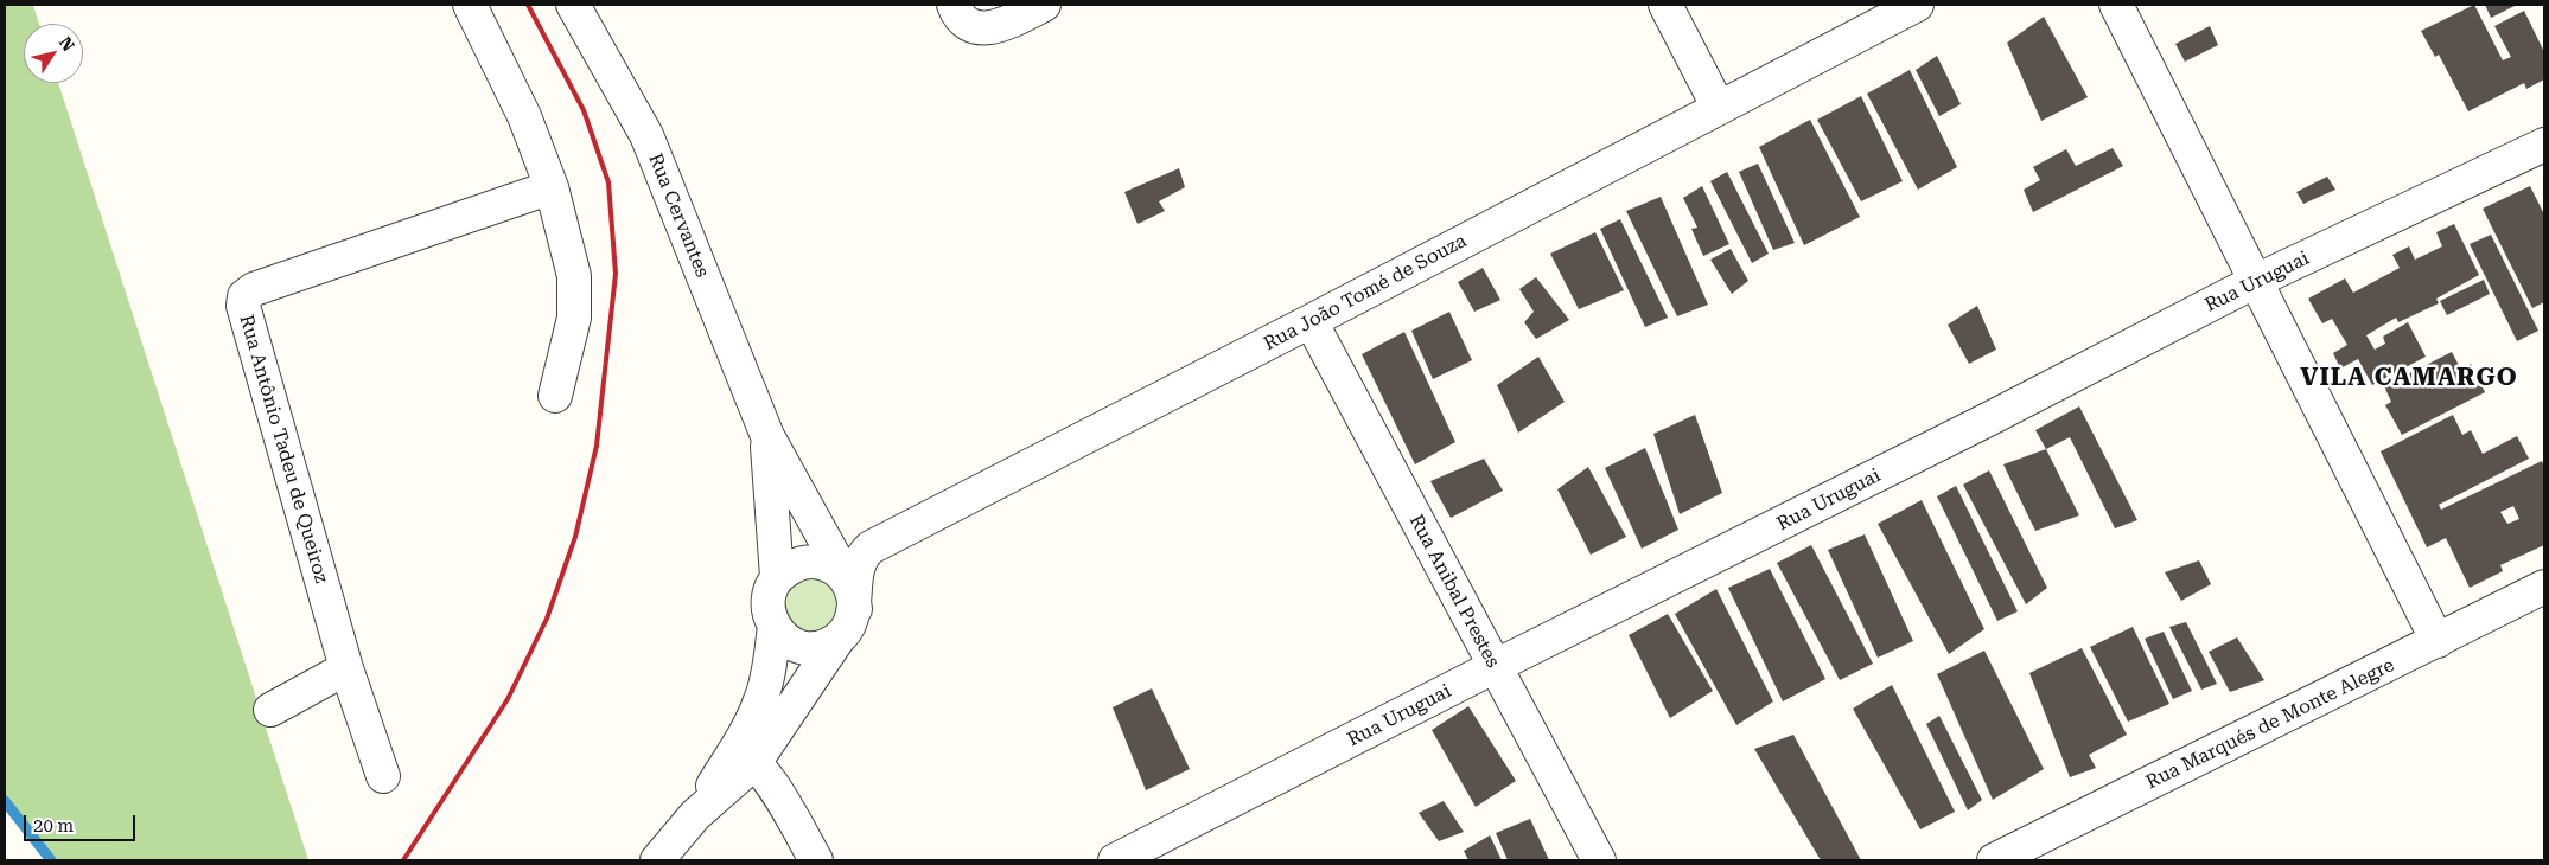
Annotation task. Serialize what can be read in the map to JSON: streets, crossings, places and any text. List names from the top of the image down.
{
  "streets": {
    "street": [
      "Rua Cervantes",
      "Rua Uruguai",
      "Rua João Tomé de Souza",
      "Rua Antônio Tadeu de Queiroz",
      "Rua Anibal Prestes",
      "Rua Marqués de Monte Alegre"
    ]
  },
  "crossings": [
    ["Rua Cervantes", "Rua João Tomé de Souza"],
    ["Rua Uruguai", "Rua Anibal Prestes"],
    ["Rua João Tomé de Souza", "Rua Anibal Prestes"]
  ],
  "districts": ["VILA CAMARGO"],
  "scale_bar": "20 m",
  "north": "top right"
}
